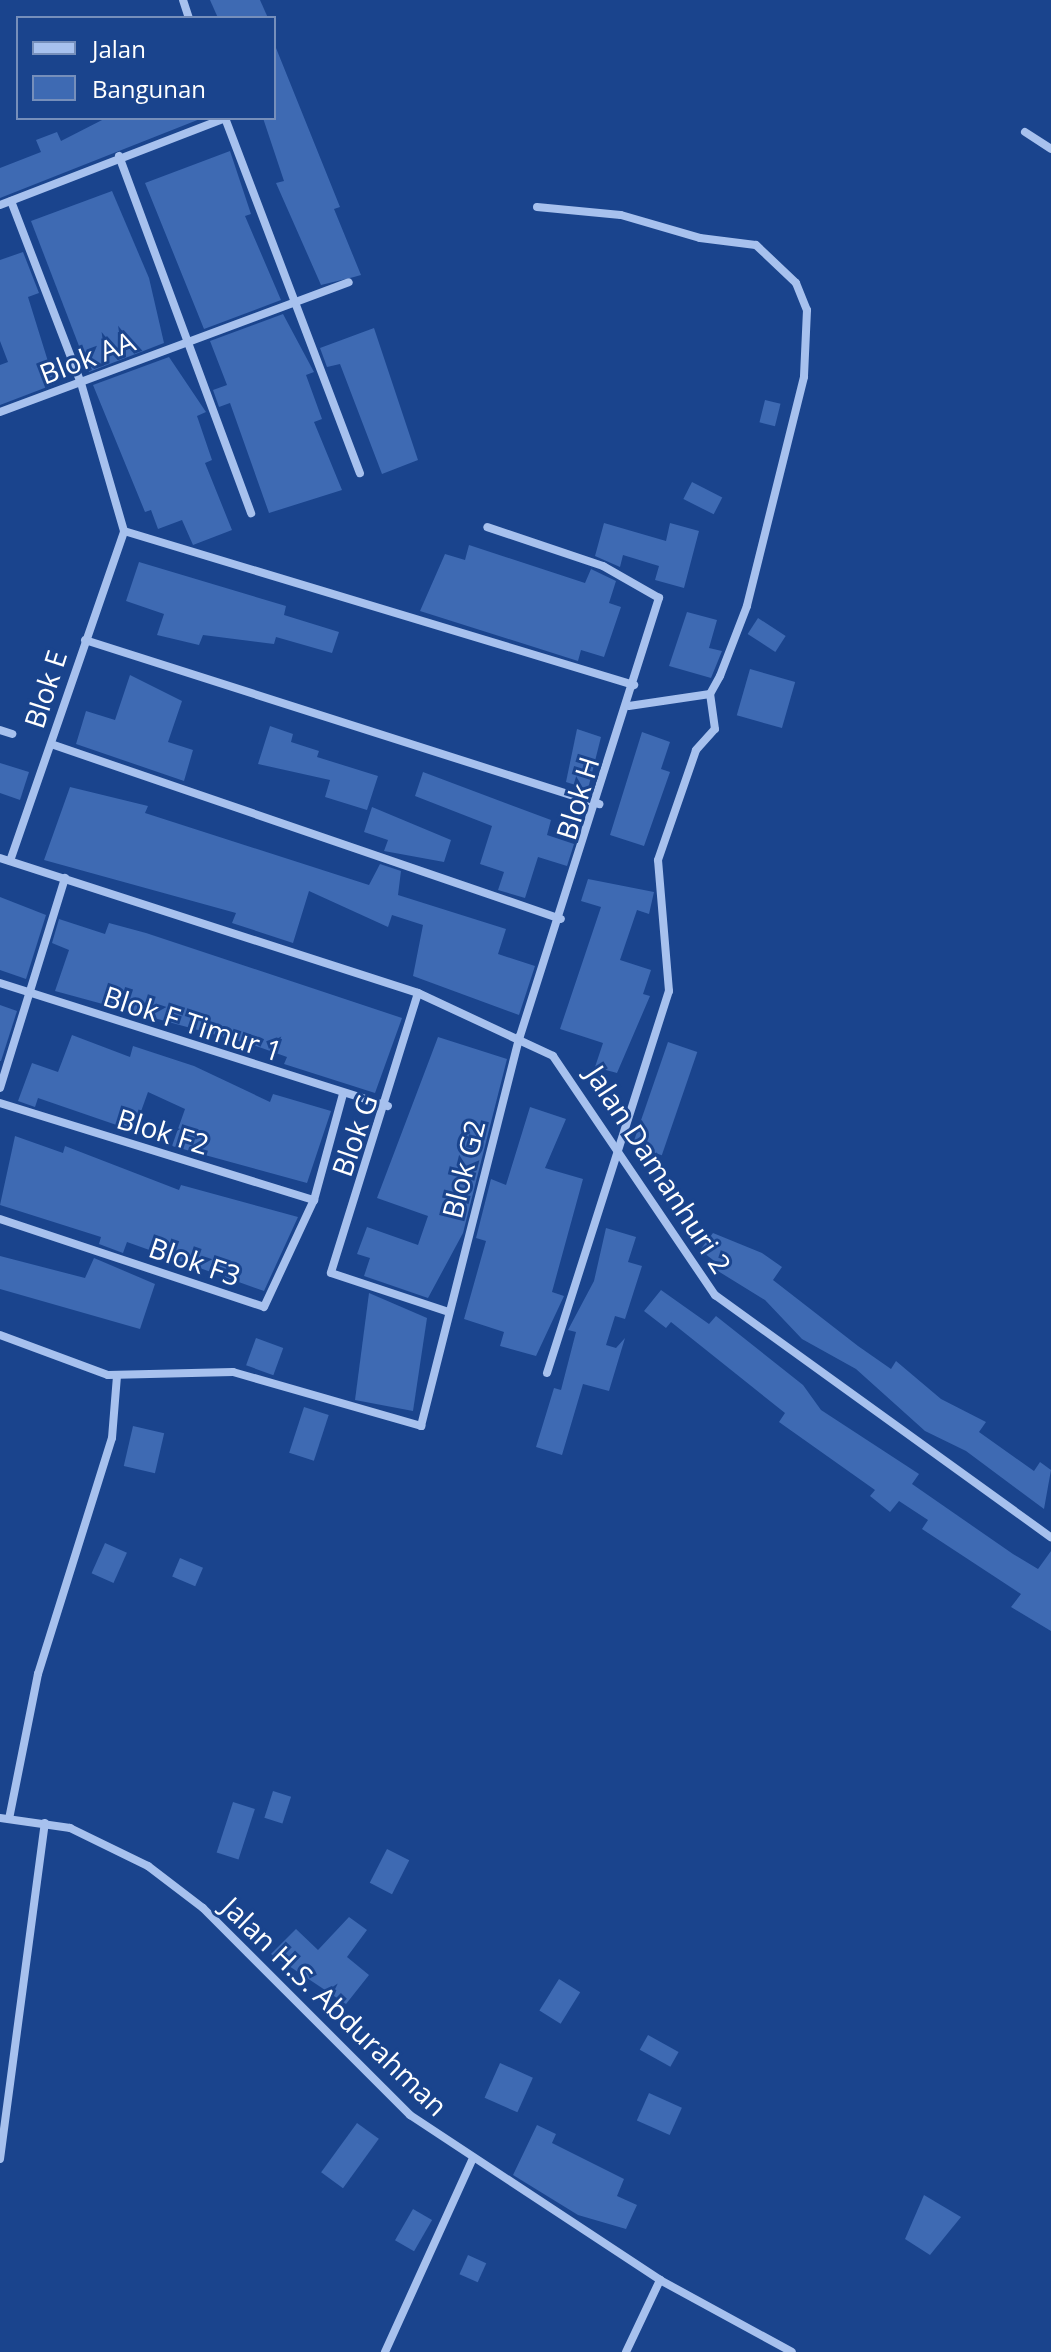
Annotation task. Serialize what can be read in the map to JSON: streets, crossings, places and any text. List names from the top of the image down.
{
  "streets": {
    "street": [
      "Blok AA",
      "Blok E",
      "Blok H",
      "Blok F Timur 1",
      "Blok F2",
      "Blok G",
      "Blok G2",
      "Jalan Damanhuri 2",
      "Blok F3",
      "Jalan H.S. Abdurahman"
    ]
  },
  "crossings": [
    ["Blok E", "Jalan Damanhuri 2"],
    ["Blok H", "Blok G2"],
    ["Blok H", "Jalan Damanhuri 2"],
    ["Blok F Timur 1", "Blok G"],
    ["Blok F2", "Blok F3"],
    ["Blok G", "Blok G2"],
    ["Blok G", "Jalan Damanhuri 2"],
    ["Blok G2", "Jalan Damanhuri 2"]
  ],
  "legend": ["Jalan", "Bangunan"]
}
